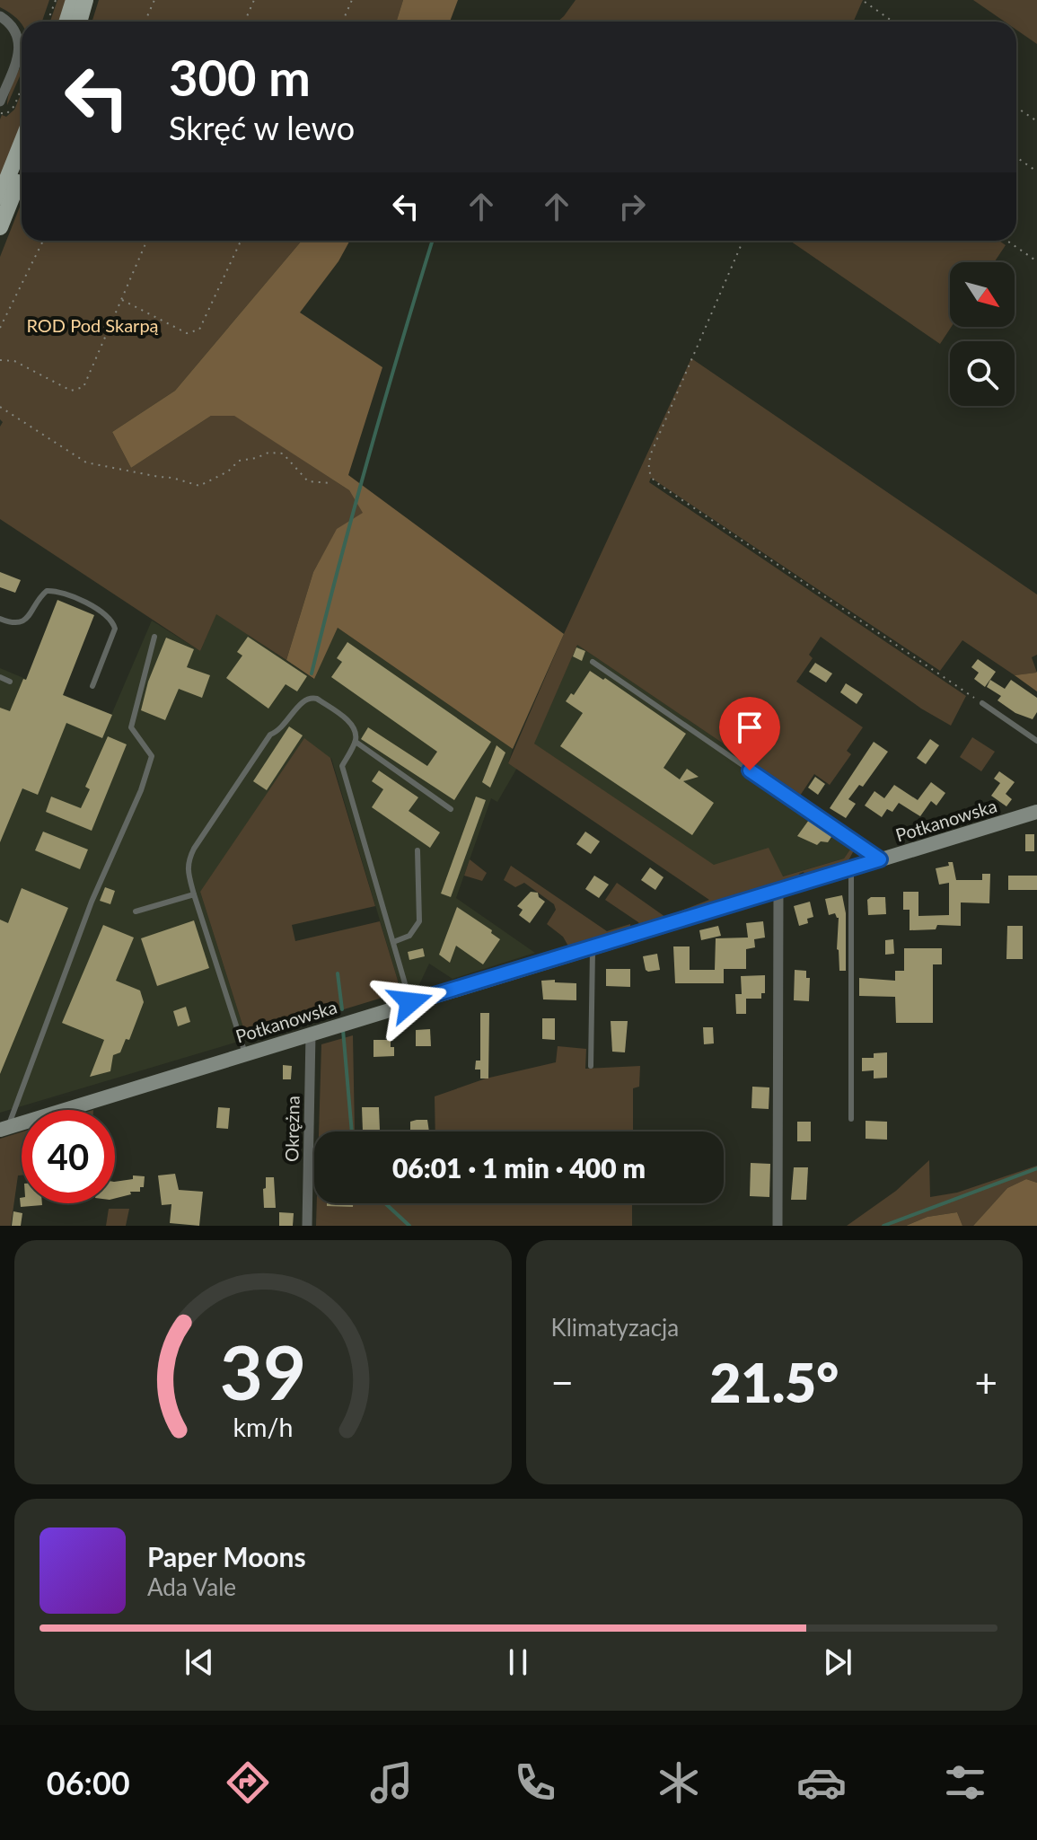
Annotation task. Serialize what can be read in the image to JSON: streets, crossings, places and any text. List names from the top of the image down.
{
  "streets": {
    "street": ["Potkanowska", "Okrężna"]
  },
  "crossings": [
    ["Potkanowska", "Okrężna"]
  ],
  "parks": ["ROD Pod Skarpą"],
  "north": "bottom right",
  "page": {
    "turn": ["300 m", "Skręć w lewo"],
    "limit": "40",
    "trip": "06:01 · 1 min · 400 m",
    "tile": "Klimatyzacja",
    "heat": ["−", "21.5°", "+"],
    "song": ["Paper Moons", "Ada Vale"],
    "tabs": "06:00",
    "gauge": ["39", "km/h"]
  }
}
